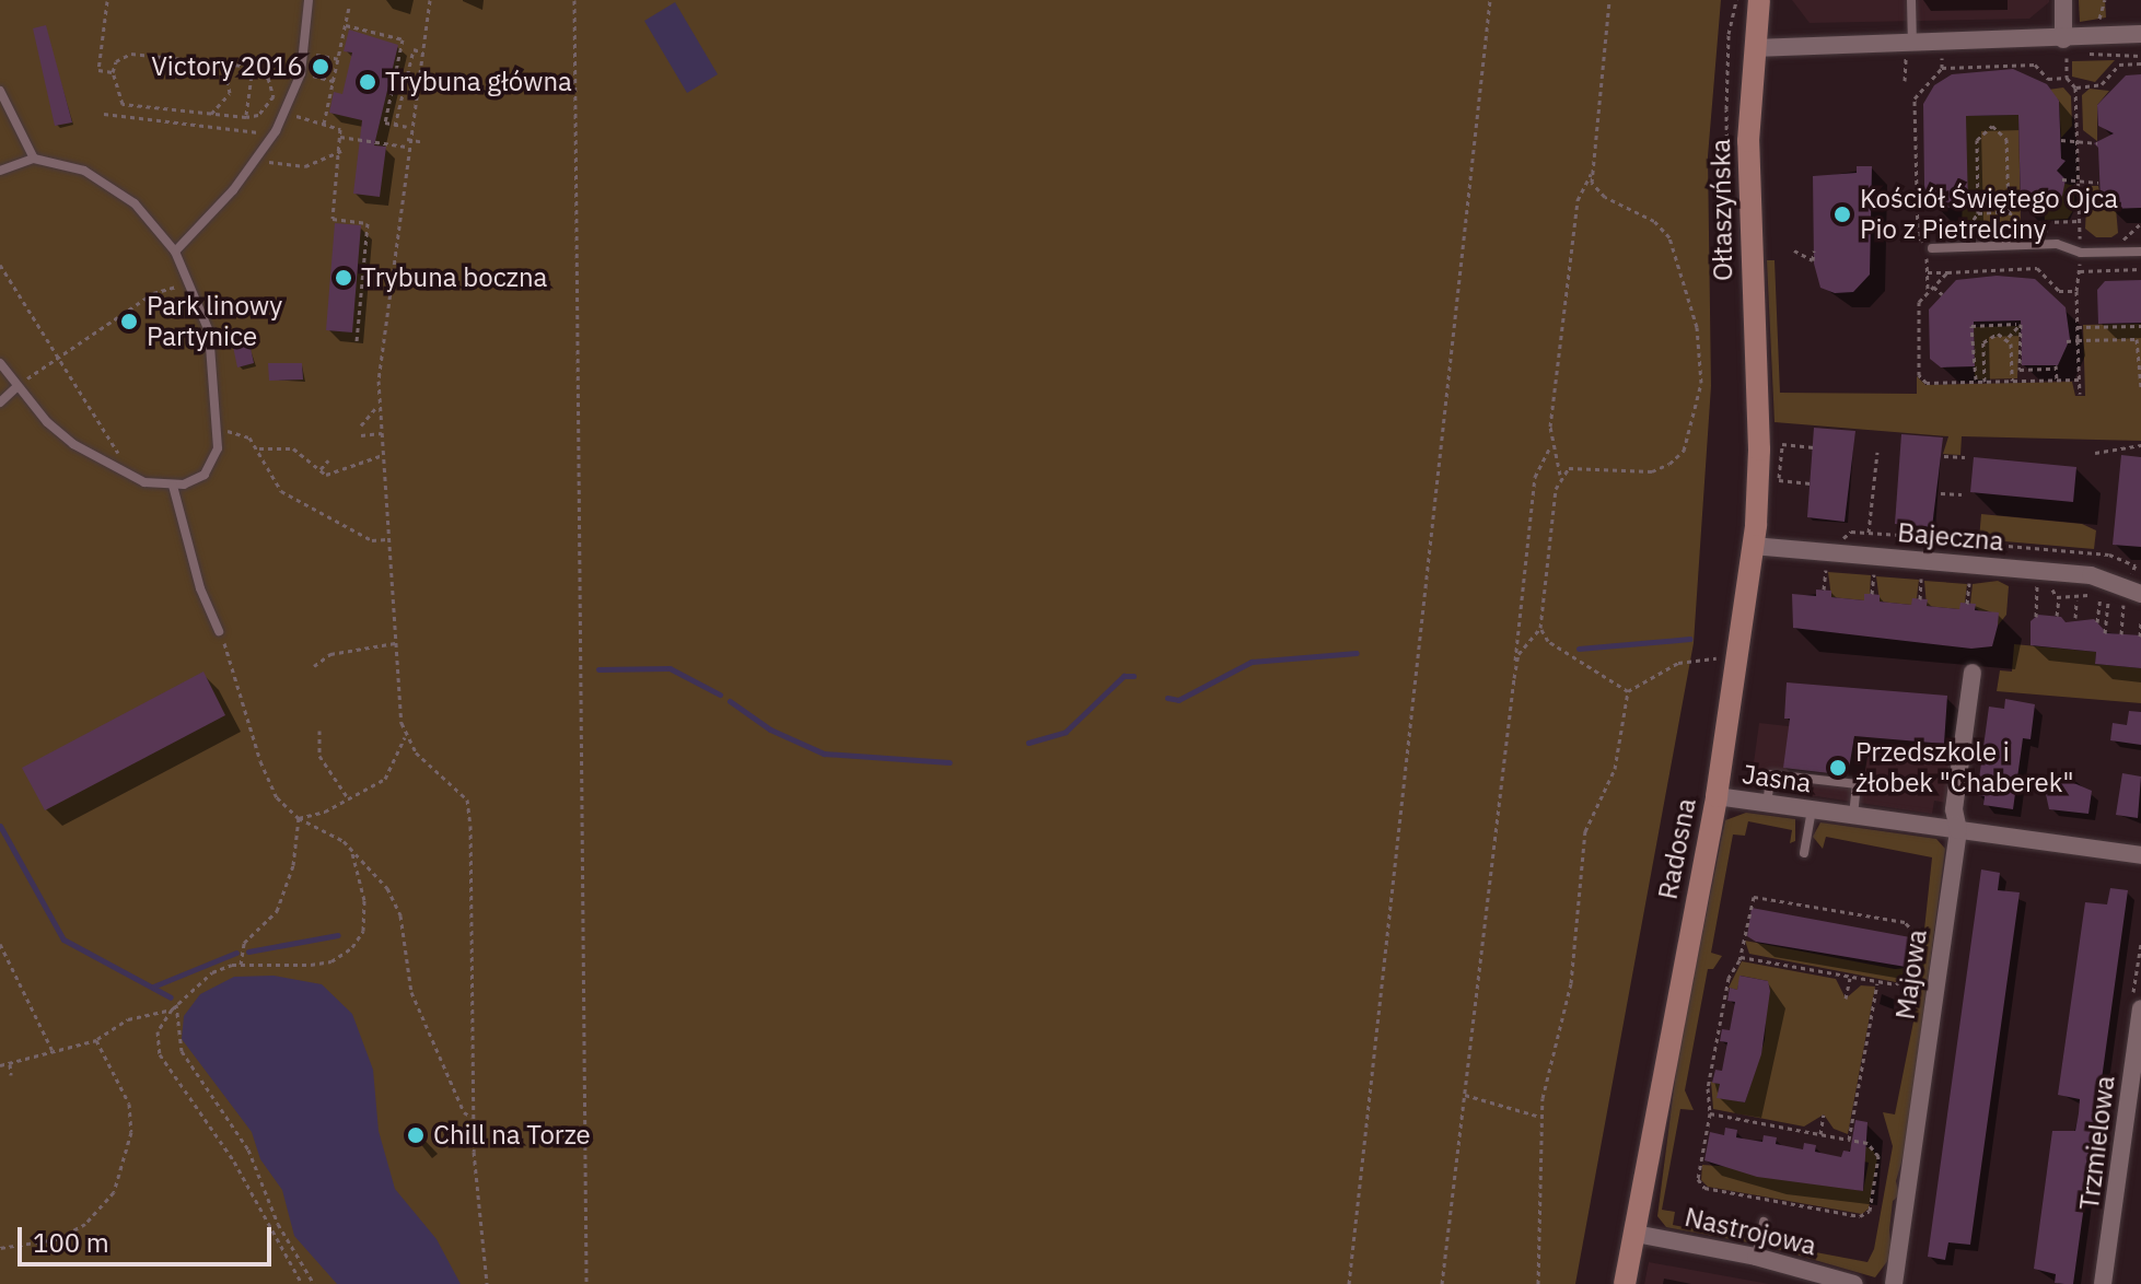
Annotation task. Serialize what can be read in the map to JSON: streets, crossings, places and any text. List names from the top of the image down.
{
  "streets": {
    "street": [
      "Ołtaszyńska",
      "Bajeczna",
      "Jasna",
      "Radosna",
      "Majowa",
      "Trzmielowa",
      "Nastrojowa"
    ]
  },
  "crossings": [
    ["Ołtaszyńska", "Radosna"],
    ["Bajeczna", "Radosna"],
    ["Jasna", "Radosna"],
    ["Jasna", "Majowa"],
    ["Radosna", "Nastrojowa"]
  ],
  "places": [
    "Victory 2016",
    "Trybuna główna",
    "Kościół Świętego Ojca Pio z Pietrelciny",
    "Trybuna boczna",
    "Park linowy Partynice",
    "Przedszkole i żłobek \"Chaberek\"",
    "Chill na Torze"
  ],
  "scale_bar": "100 m"
}
